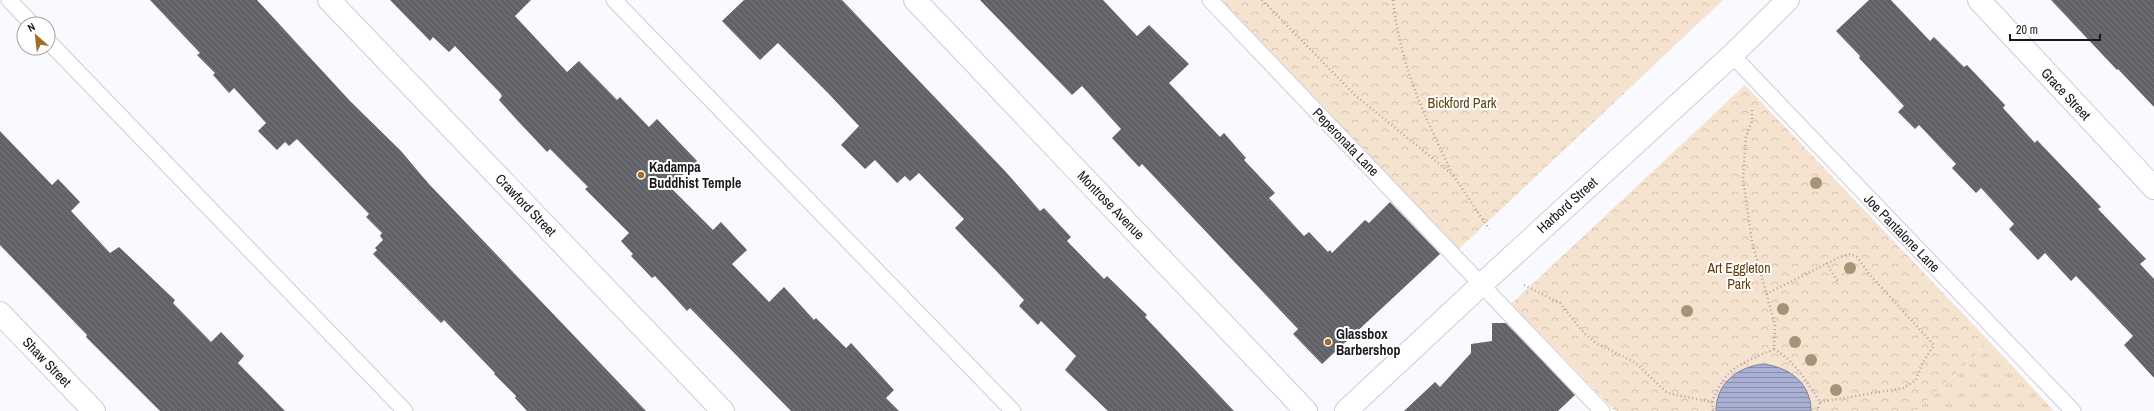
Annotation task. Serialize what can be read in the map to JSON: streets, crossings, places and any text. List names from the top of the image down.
{
  "streets": {
    "street": [
      "Grace Street",
      "Crawford Street",
      "Montrose Avenue",
      "Harbord Street",
      "Shaw Street"
    ],
    "lane": ["Peperonata Lane", "Joe Pantalone Lane"]
  },
  "crossings": [
    ["Peperonata Lane", "Harbord Street"],
    ["Harbord Street", "Joe Pantalone Lane"]
  ],
  "parks": ["Bickford Park", "Art Eggleton Park"],
  "places": ["Kadampa Buddhist Temple", "Glassbox Barbershop"],
  "scale_bar": "20 m",
  "north": "top left"
}
